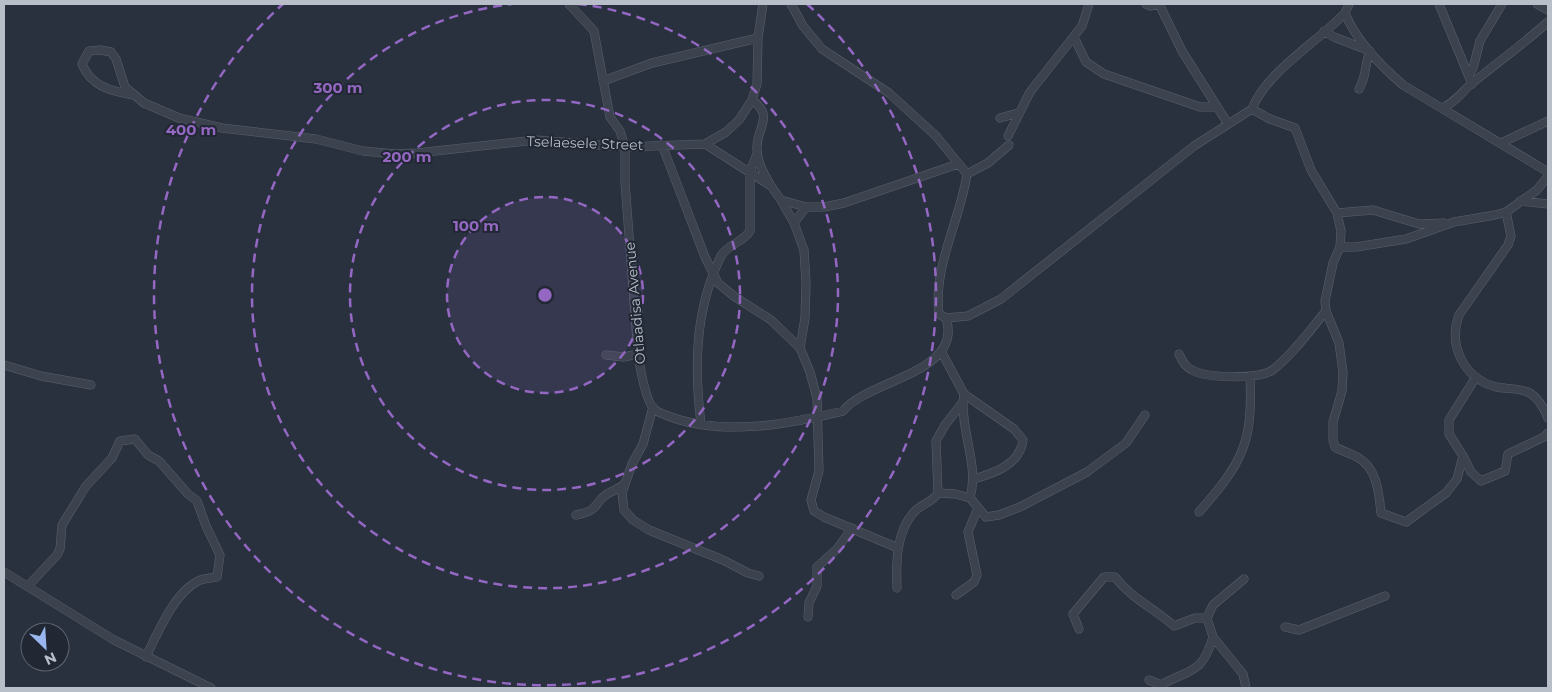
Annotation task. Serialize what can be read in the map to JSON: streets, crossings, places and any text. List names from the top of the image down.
{
  "streets": {
    "street": ["Tselaesele Street", "Otlaadisa Avenue"]
  },
  "crossings": [
    ["Tselaesele Street", "Otlaadisa Avenue"]
  ],
  "north": "bottom right",
  "rings": [
    "300 m",
    "400 m",
    "200 m",
    "100 m"
  ]
}
